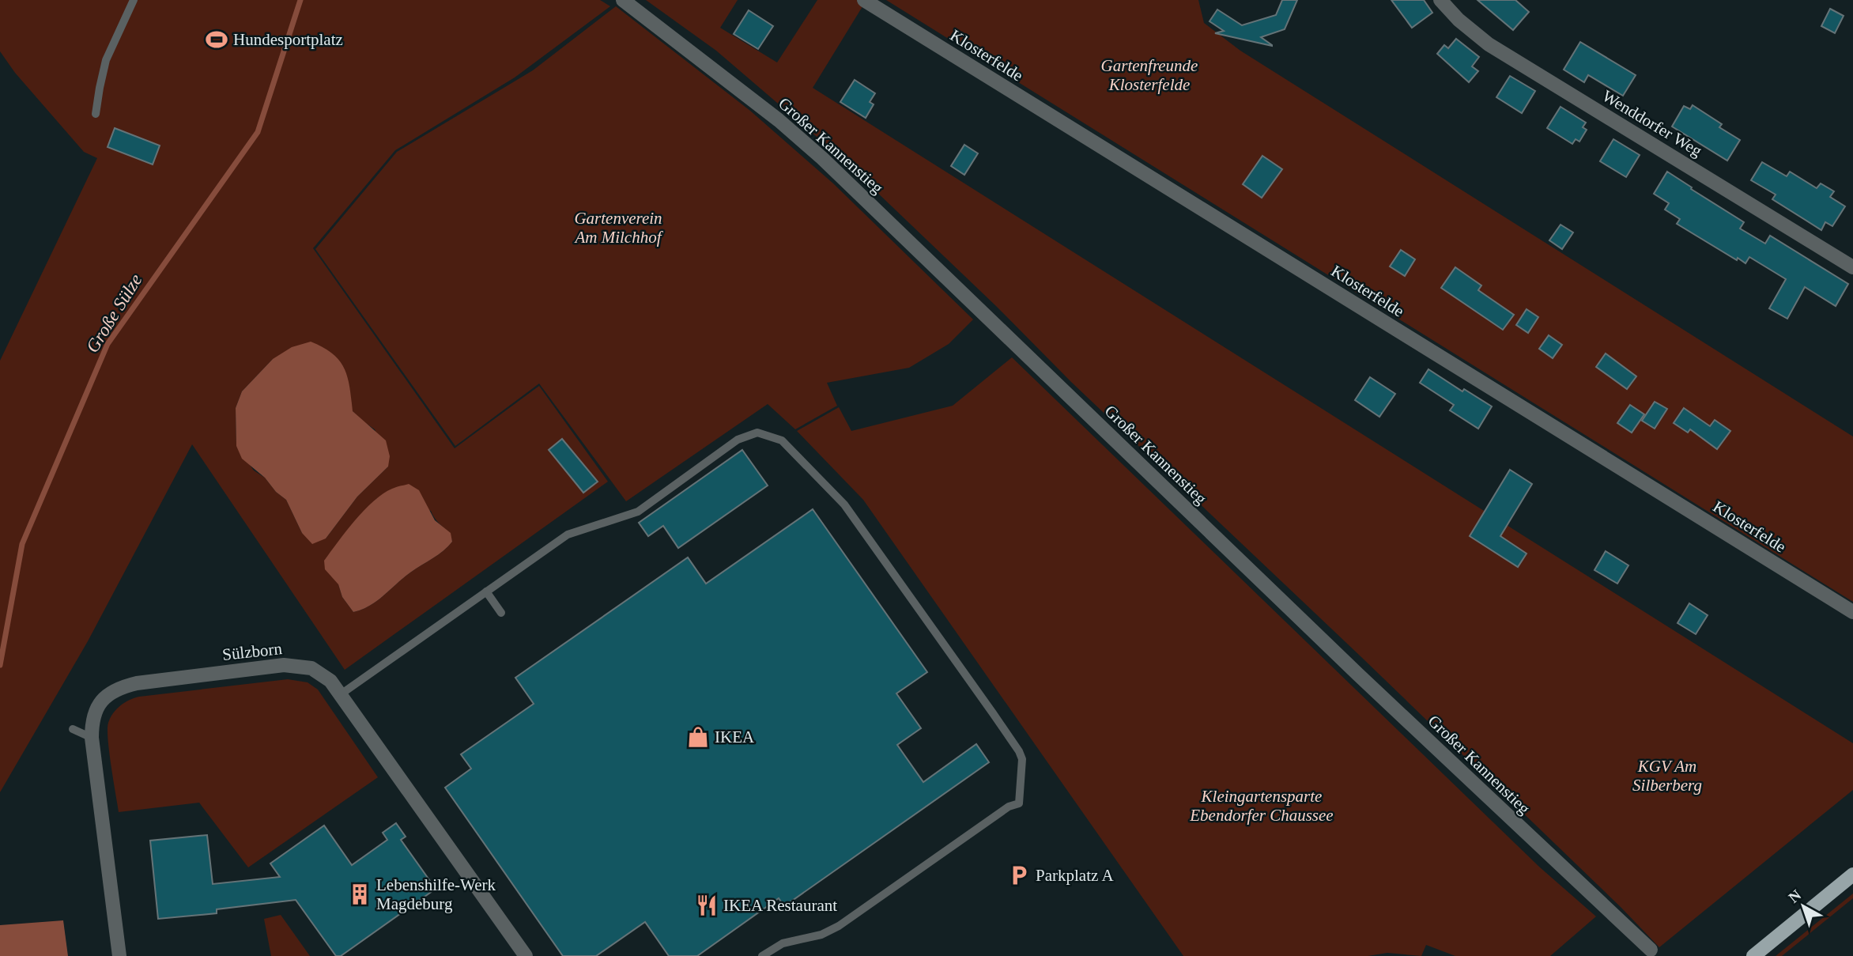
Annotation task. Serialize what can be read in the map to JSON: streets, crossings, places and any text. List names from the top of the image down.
{
  "streets": {
    "street": [
      "Klosterfelde",
      "Wenddorfer Weg",
      "Großer Kannenstieg",
      "Sülzborn"
    ]
  },
  "water": ["Große Sülze"],
  "parks": [
    "Gartenfreunde Klosterfelde",
    "Gartenverein Am Milchhof",
    "KGV Am Silberberg",
    "Kleingartensparte Ebendorfer Chaussee"
  ],
  "places": {
    "sports": ["Hundesportplatz"],
    "shop": ["IKEA"],
    "parking": ["Parkplatz A"],
    "building": ["Lebenshilfe-Werk Magdeburg"],
    "restaurant": ["IKEA Restaurant"]
  },
  "north": "top left"
}
